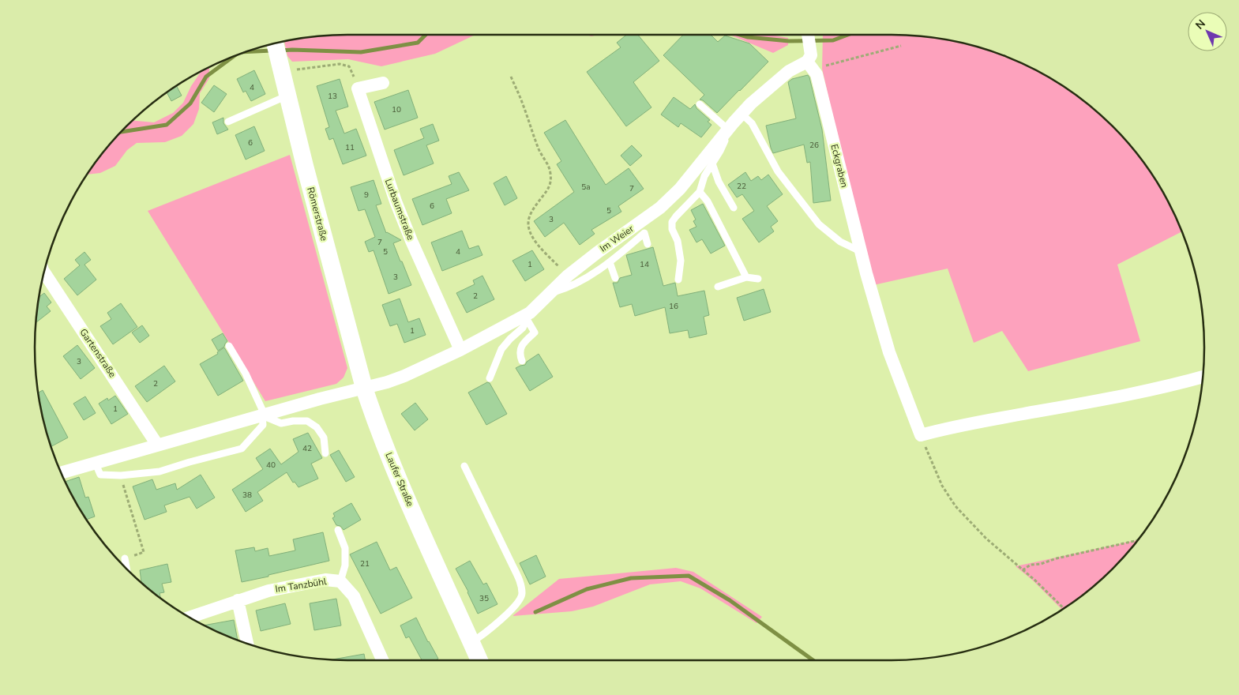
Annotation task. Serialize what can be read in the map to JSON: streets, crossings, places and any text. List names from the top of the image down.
{
  "streets": {
    "main road": ["Römerstraße", "Laufer Straße"],
    "street": [
      "Eckgraben",
      "Lurbaumstraße",
      "Im Weier",
      "Gartenstraße",
      "Im Tanzbühl"
    ]
  },
  "crossings": [
    ["Eckgraben", "Im Weier"],
    ["Lurbaumstraße", "Im Weier"],
    ["Römerstraße", "Im Weier"],
    ["Römerstraße", "Laufer Straße"],
    ["Im Weier", "Laufer Straße"]
  ],
  "house_numbers": [
    "4",
    "13",
    "10",
    "6",
    "26",
    "11",
    "22",
    "5a",
    "7",
    "9",
    "6",
    "5",
    "3",
    "7",
    "5",
    "4",
    "1",
    "14",
    "3",
    "2",
    "16",
    "1",
    "3",
    "2",
    "1",
    "42",
    "40",
    "38",
    "21",
    "35"
  ],
  "north": "top left"
}
